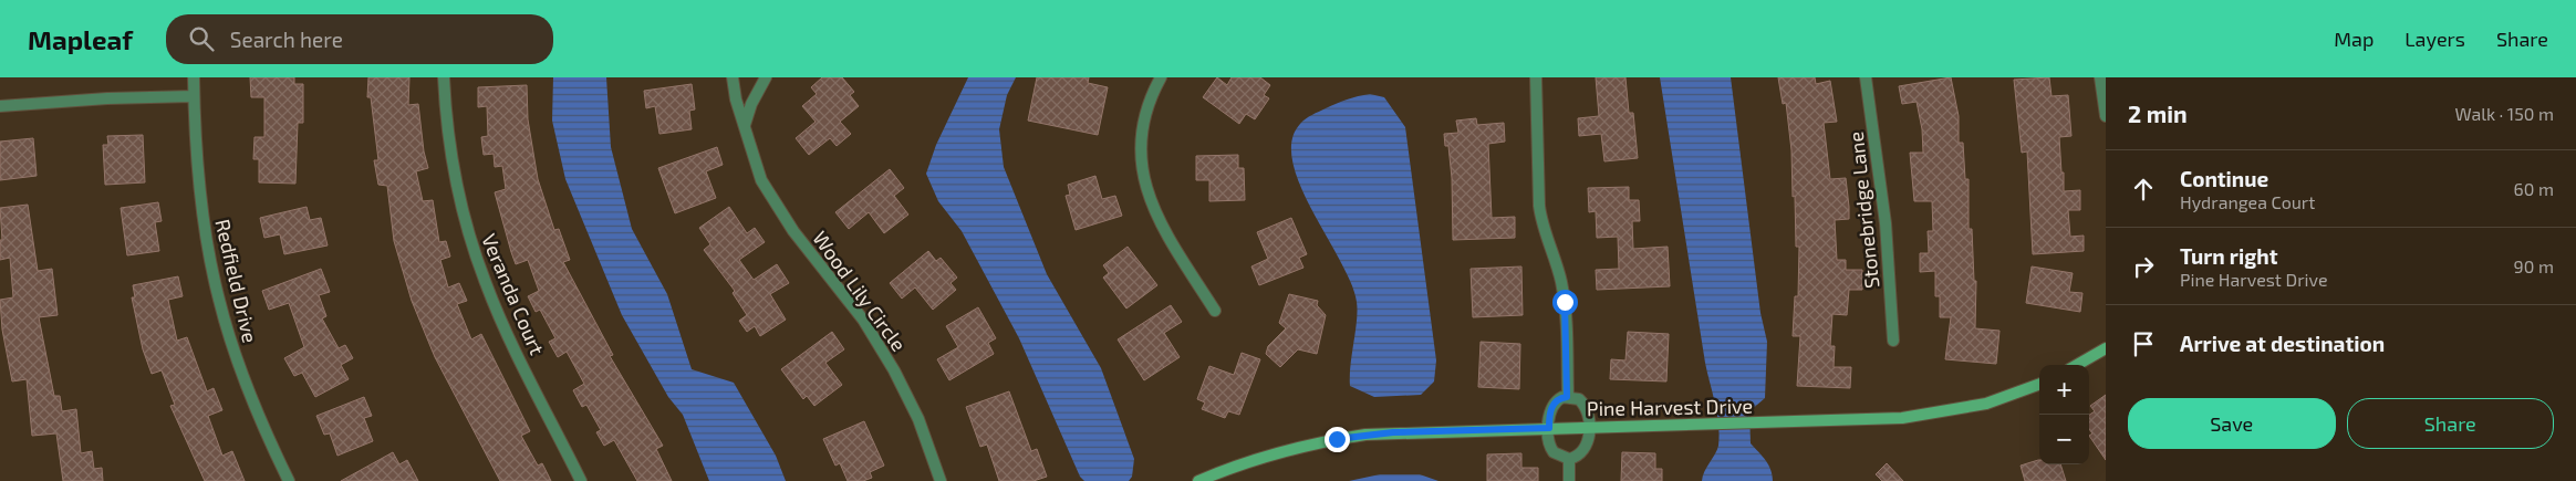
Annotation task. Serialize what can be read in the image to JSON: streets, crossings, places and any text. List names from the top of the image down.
{
  "streets": {
    "street": [
      "Stonebridge Lane",
      "Redfield Drive",
      "Wood Lily Circle",
      "Veranda Court",
      "Pine Harvest Drive"
    ]
  },
  "page": {
    "header": "Mapleaf",
    "search": "Search here",
    "nav": ["Map", "Layers", "Share"],
    "heading": ["2 min", "Walk · 150 m"],
    "list": [
      ["Continue", "Hydrangea Court", "60 m"],
      ["Turn right", "Pine Harvest Drive", "90 m"],
      "Arrive at destination"
    ],
    "map_buttons": ["+", "−"],
    "buttons": ["Save", "Share"]
  }
}
